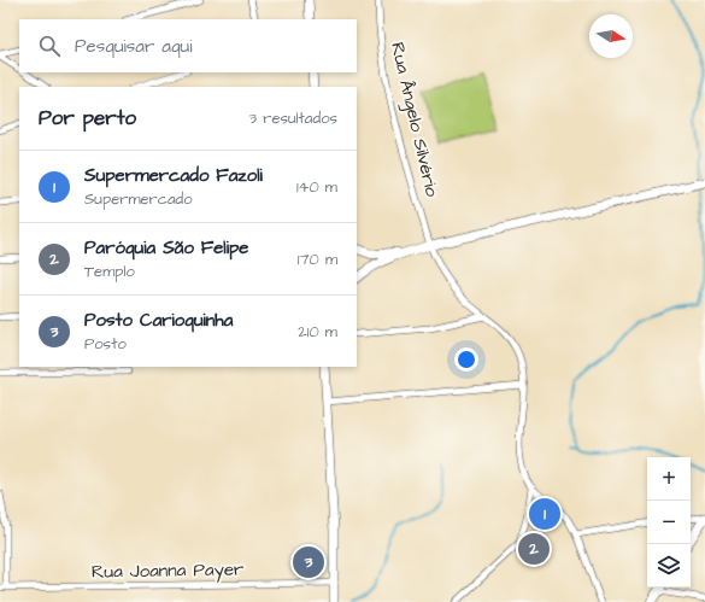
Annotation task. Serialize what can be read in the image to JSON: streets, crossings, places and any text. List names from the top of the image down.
{
  "streets": {
    "street": ["Rua Ângelo Silvério", "Rua Joanna Payer"]
  },
  "north": "right",
  "page": {
    "search": "Pesquisar aqui",
    "heading": ["Por perto", "3 resultados"],
    "list": [
      {
        "mark": "1",
        "name": "Supermercado Fazoli",
        "note": "Supermercado",
        "value": "140 m"
      },
      {
        "mark": "2",
        "name": "Paróquia São Felipe",
        "note": "Templo",
        "value": "170 m"
      },
      {
        "mark": "3",
        "name": "Posto Carioquinha",
        "note": "Posto",
        "value": "210 m"
      }
    ],
    "map_buttons": ["+", "−"],
    "pins": ["1", "2", "3"]
  }
}
